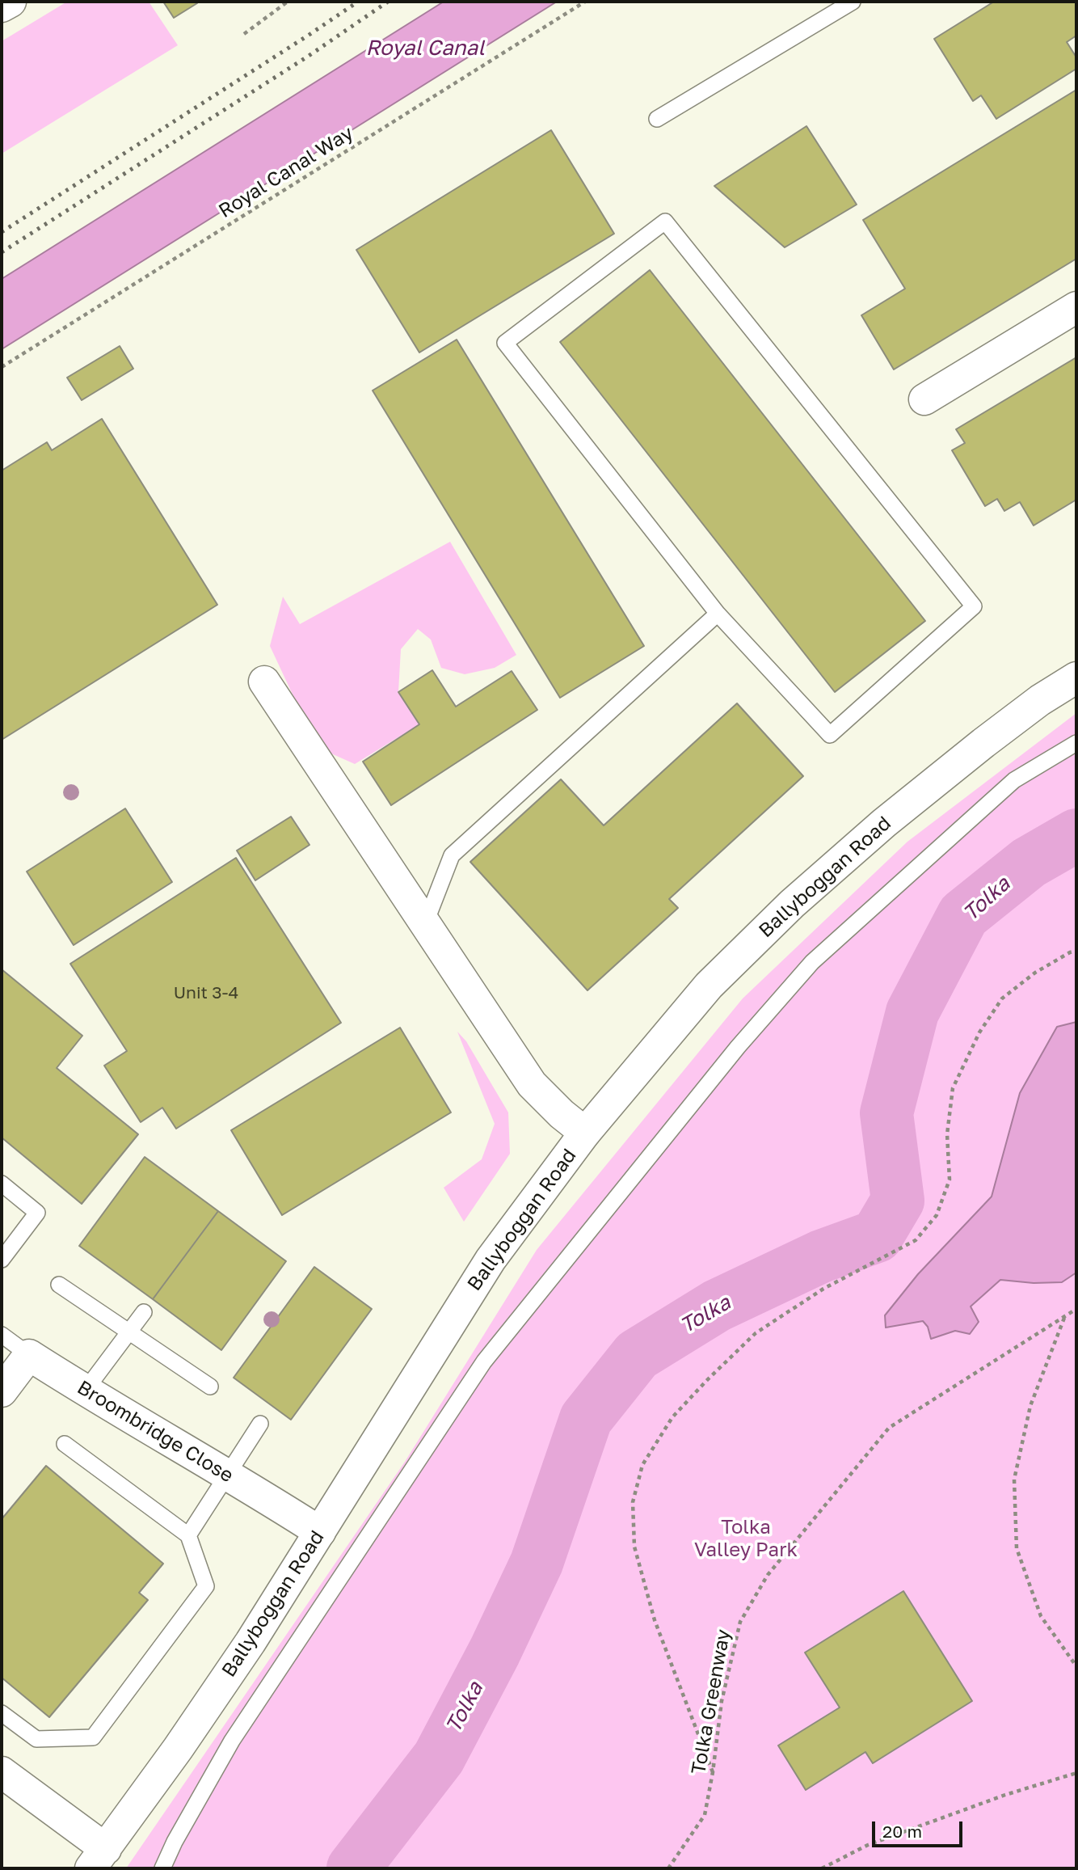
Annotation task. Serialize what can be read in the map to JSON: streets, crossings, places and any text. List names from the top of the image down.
{
  "streets": {
    "street": ["Ballyboggan Road", "Broombridge Close"],
    "path": ["Royal Canal Way", "Tolka Greenway"]
  },
  "crossings": [
    ["Ballyboggan Road", "Broombridge Close"]
  ],
  "water": ["Royal Canal", "Tolka"],
  "parks": ["Tolka Valley Park"],
  "house_numbers": ["Unit 3-4"],
  "scale_bar": "20 m"
}
